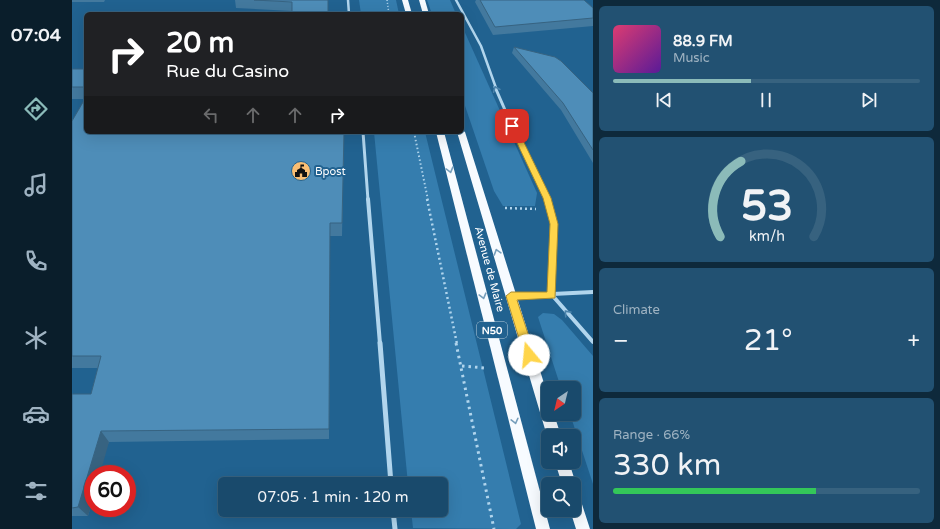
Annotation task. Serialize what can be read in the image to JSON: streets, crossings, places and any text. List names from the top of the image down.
{
  "streets": {
    "main road": ["Avenue de Maire", "N50"]
  },
  "places": {
    "public building": ["Bpost"]
  },
  "north": "bottom left",
  "page": {
    "tabs": "07:04",
    "turn": ["20 m", "Rue du Casino"],
    "song": ["88.9 FM", "Music"],
    "tile": [
      "Climate",
      ["Range · 66%", "330 km"]
    ],
    "heat": ["−", "21°", "+"],
    "limit": "60",
    "trip": "07:05 · 1 min · 120 m",
    "gauge": ["53", "km/h"]
  }
}
